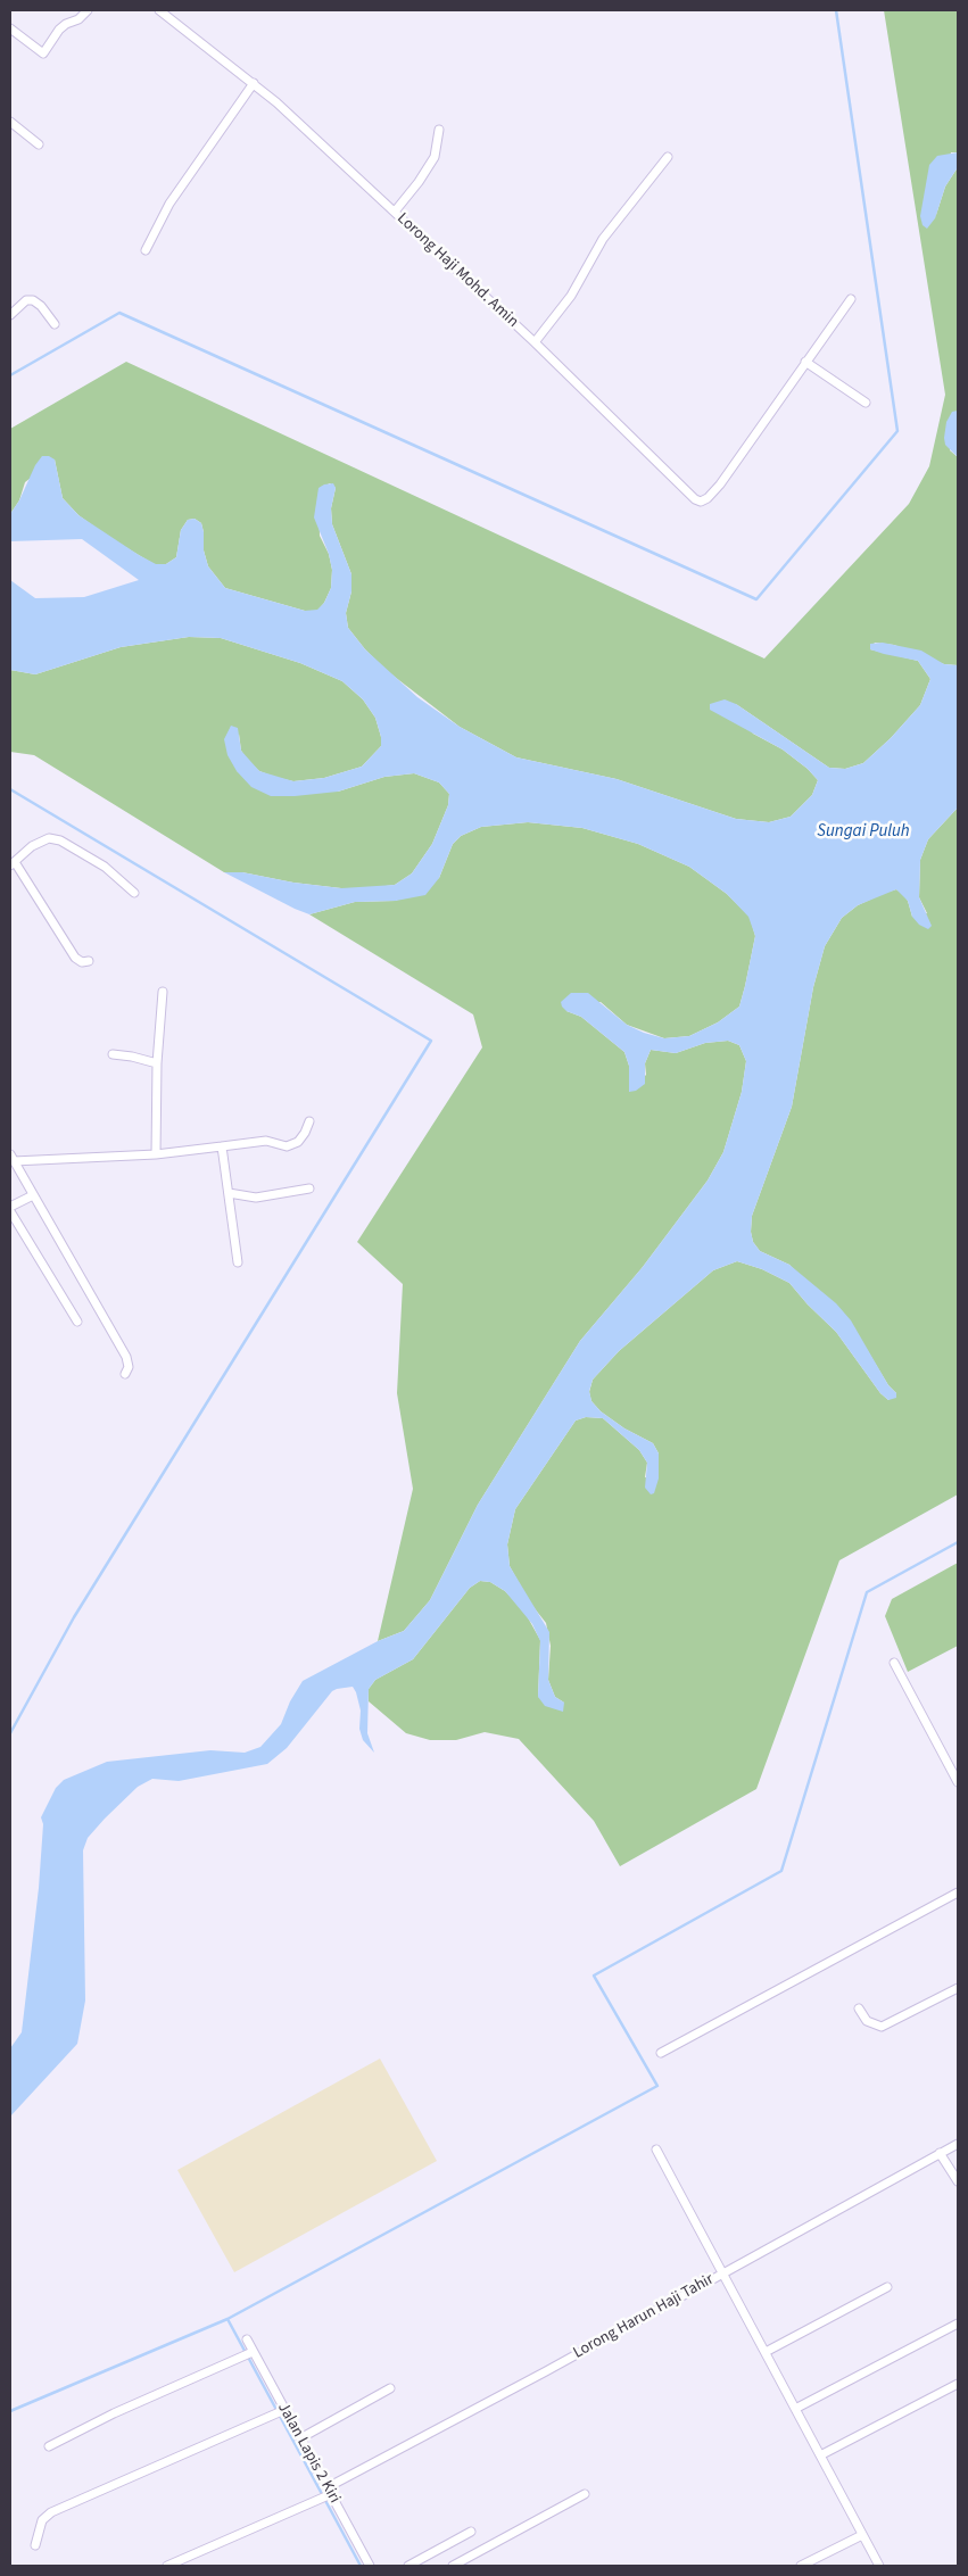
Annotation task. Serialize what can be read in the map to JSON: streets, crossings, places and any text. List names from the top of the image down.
{
  "streets": {
    "street": ["Lorong Haji Mohd. Amin", "Lorong Harun Haji Tahir", "Jalan Lapis 2 Kiri"]
  },
  "crossings": [
    ["Lorong Harun Haji Tahir", "Jalan Lapis 2 Kiri"]
  ],
  "water": ["Sungai Puluh"]
}
